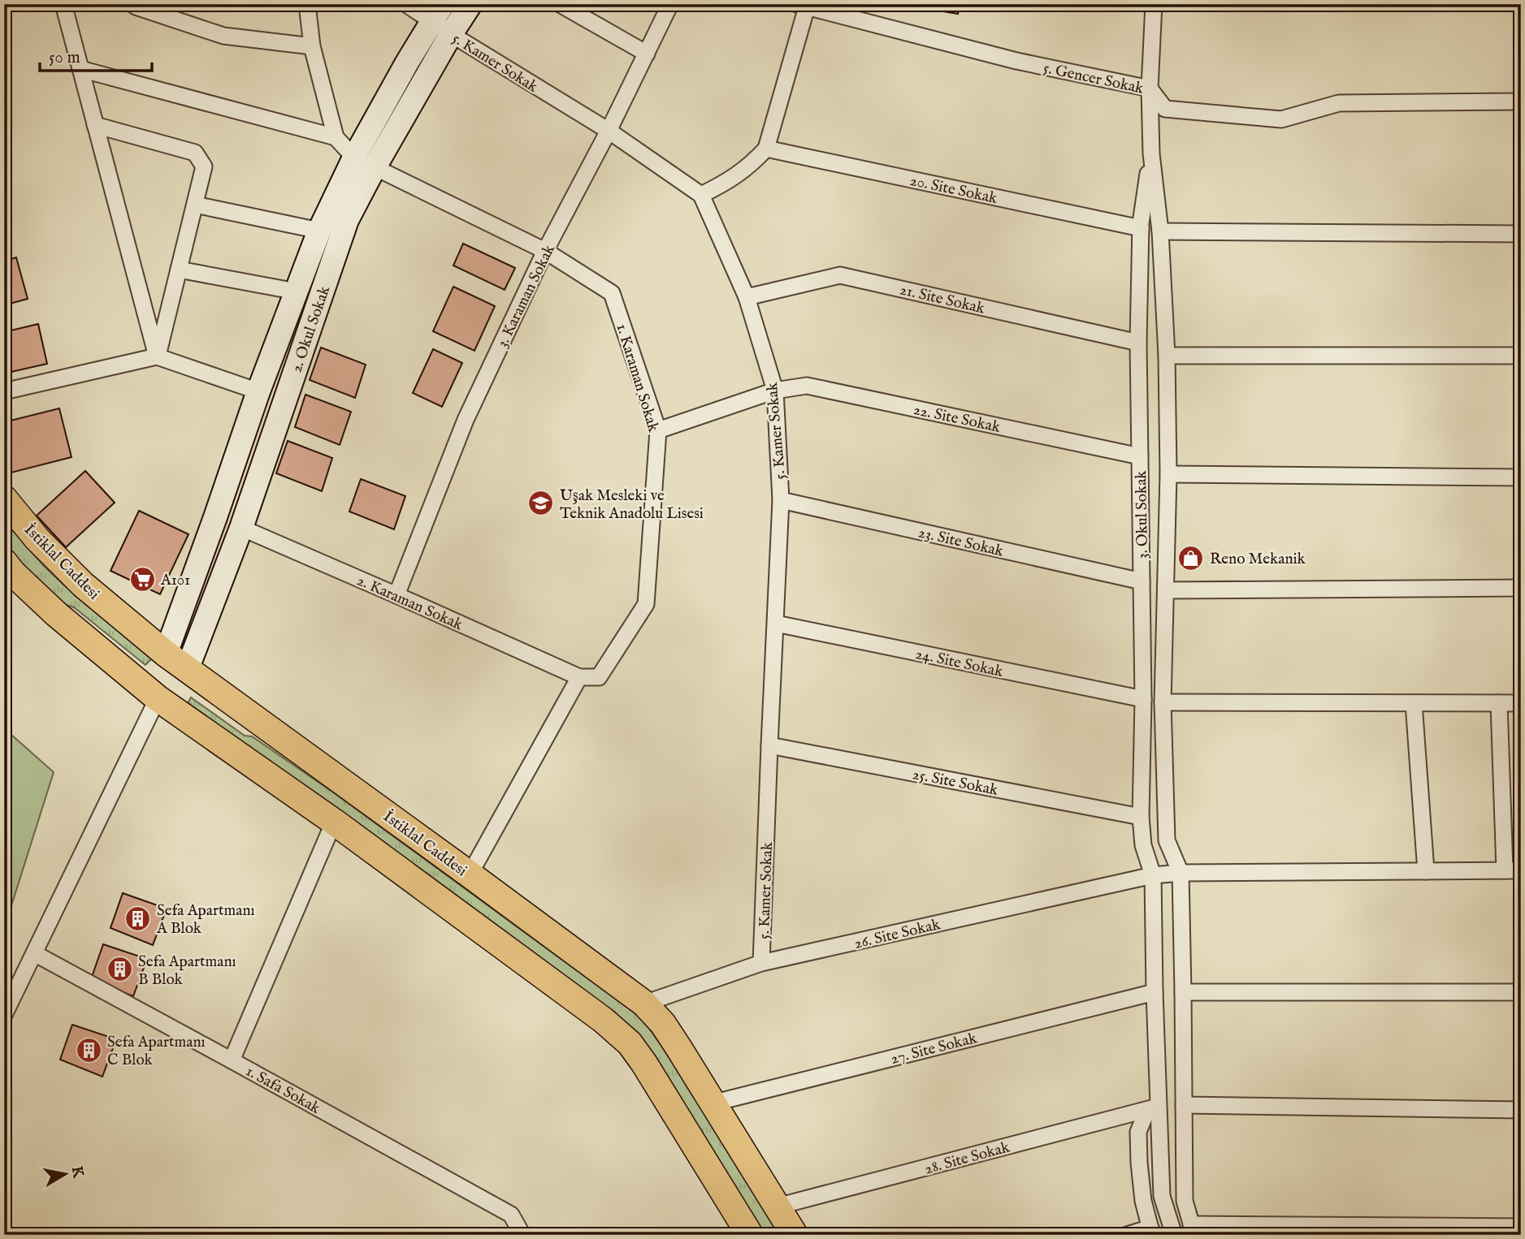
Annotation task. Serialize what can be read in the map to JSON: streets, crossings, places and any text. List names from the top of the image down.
{
  "streets": {
    "main road": ["İstiklal Caddesi"],
    "street": [
      "5. Kamer Sokak",
      "5. Gencer Sokak",
      "20. Site Sokak",
      "3. Karaman Sokak",
      "21. Site Sokak",
      "2. Okul Sokak",
      "1. Karaman Sokak",
      "22. Site Sokak",
      "3. Okul Sokak",
      "23. Site Sokak",
      "2. Karaman Sokak",
      "24. Site Sokak",
      "25. Site Sokak",
      "26. Site Sokak",
      "27. Site Sokak",
      "1. Safa Sokak",
      "28. Site Sokak"
    ]
  },
  "crossings": [
    ["5. Kamer Sokak", "3. Karaman Sokak"],
    ["5. Kamer Sokak", "21. Site Sokak"],
    ["5. Kamer Sokak", "2. Okul Sokak"],
    ["5. Kamer Sokak", "22. Site Sokak"],
    ["5. Kamer Sokak", "23. Site Sokak"],
    ["5. Kamer Sokak", "24. Site Sokak"],
    ["5. Kamer Sokak", "25. Site Sokak"],
    ["5. Kamer Sokak", "26. Site Sokak"],
    ["5. Gencer Sokak", "3. Okul Sokak"],
    ["20. Site Sokak", "3. Okul Sokak"],
    ["3. Karaman Sokak", "1. Karaman Sokak"],
    ["3. Karaman Sokak", "2. Karaman Sokak"],
    ["21. Site Sokak", "3. Okul Sokak"],
    ["2. Okul Sokak", "1. Karaman Sokak"],
    ["2. Okul Sokak", "İstiklal Caddesi"],
    ["2. Okul Sokak", "2. Karaman Sokak"],
    ["1. Karaman Sokak", "22. Site Sokak"],
    ["1. Karaman Sokak", "2. Karaman Sokak"],
    ["22. Site Sokak", "3. Okul Sokak"],
    ["3. Okul Sokak", "23. Site Sokak"],
    ["3. Okul Sokak", "24. Site Sokak"],
    ["3. Okul Sokak", "25. Site Sokak"],
    ["3. Okul Sokak", "26. Site Sokak"],
    ["3. Okul Sokak", "27. Site Sokak"],
    ["3. Okul Sokak", "28. Site Sokak"],
    ["İstiklal Caddesi", "26. Site Sokak"],
    ["İstiklal Caddesi", "27. Site Sokak"],
    ["İstiklal Caddesi", "28. Site Sokak"]
  ],
  "places": {
    "school or university": ["Uşak Mesleki ve Teknik Anadolu Lisesi"],
    "shop": ["Reno Mekanik"],
    "supermarket": ["A101"],
    "building": ["Sefa Apartmanı A Blok", "Sefa Apartmanı B Blok", "Sefa Apartmanı C Blok"]
  },
  "scale_bar": "50 m",
  "north": "right"
}
